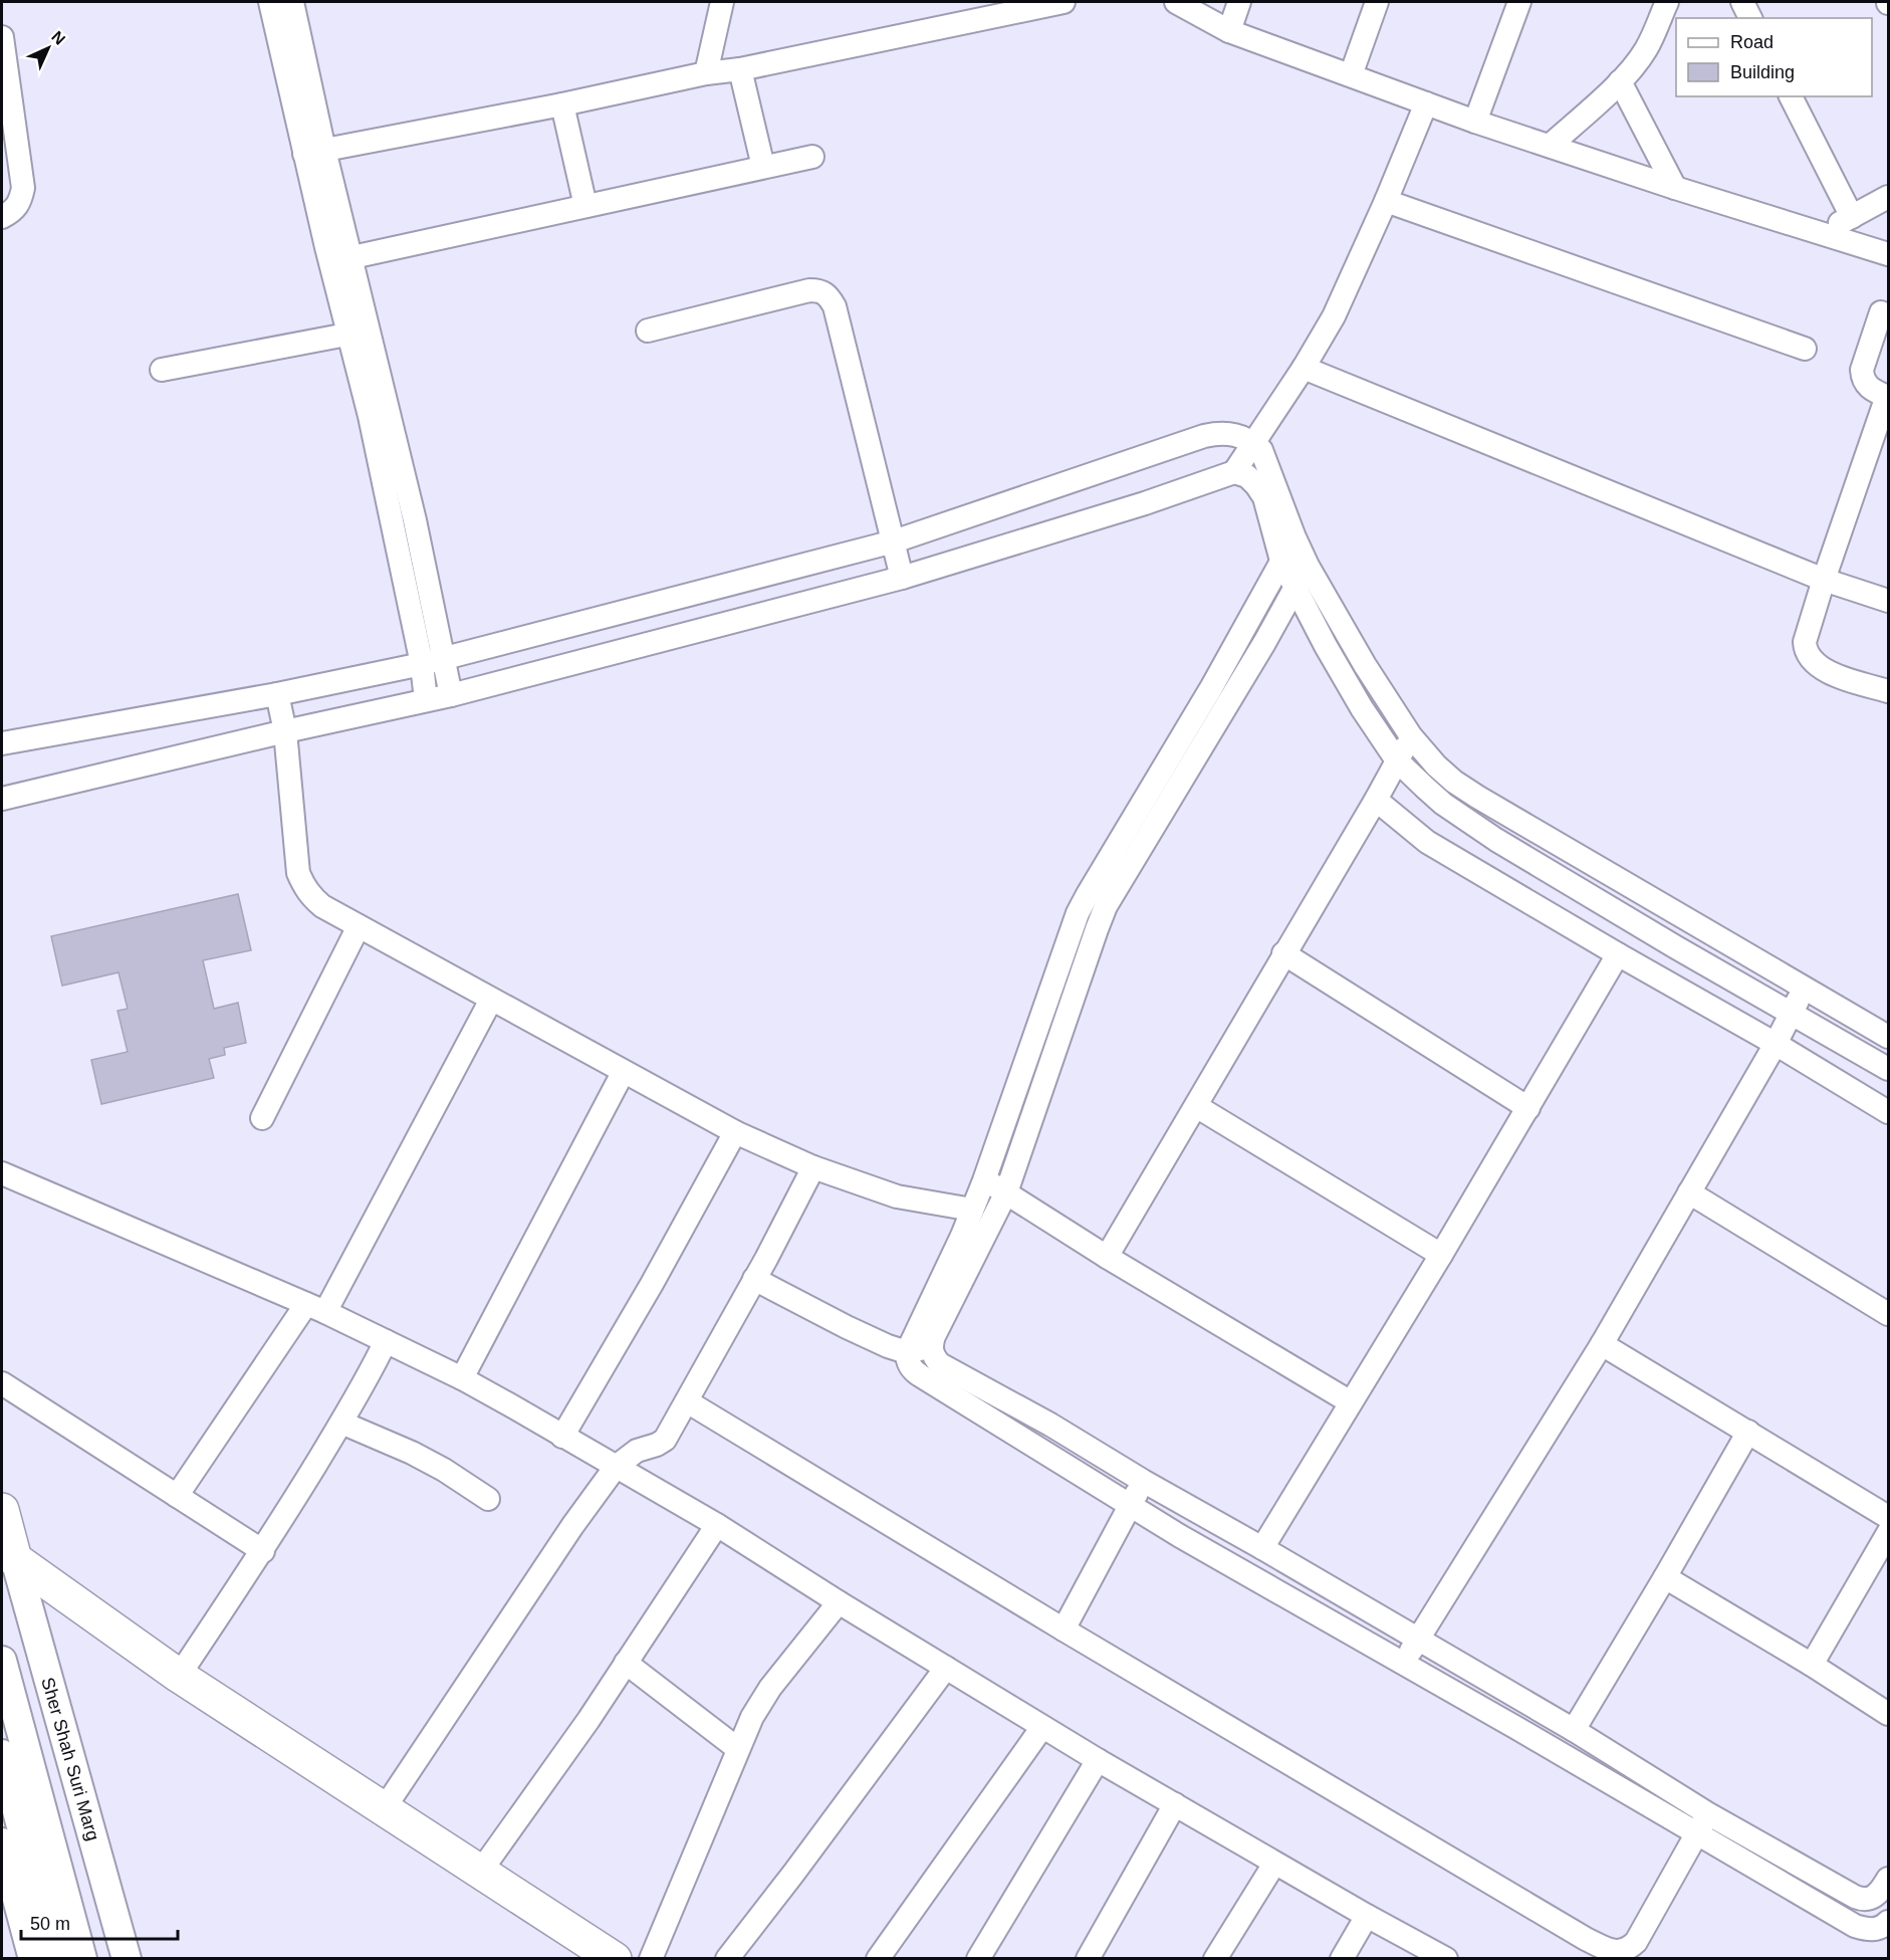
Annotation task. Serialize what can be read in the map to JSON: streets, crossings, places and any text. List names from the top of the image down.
{
  "streets": {
    "main road": ["Sher Shah Suri Marg"]
  },
  "legend": ["Road", "Building"],
  "scale_bar": "50 m",
  "north": "top right"
}
